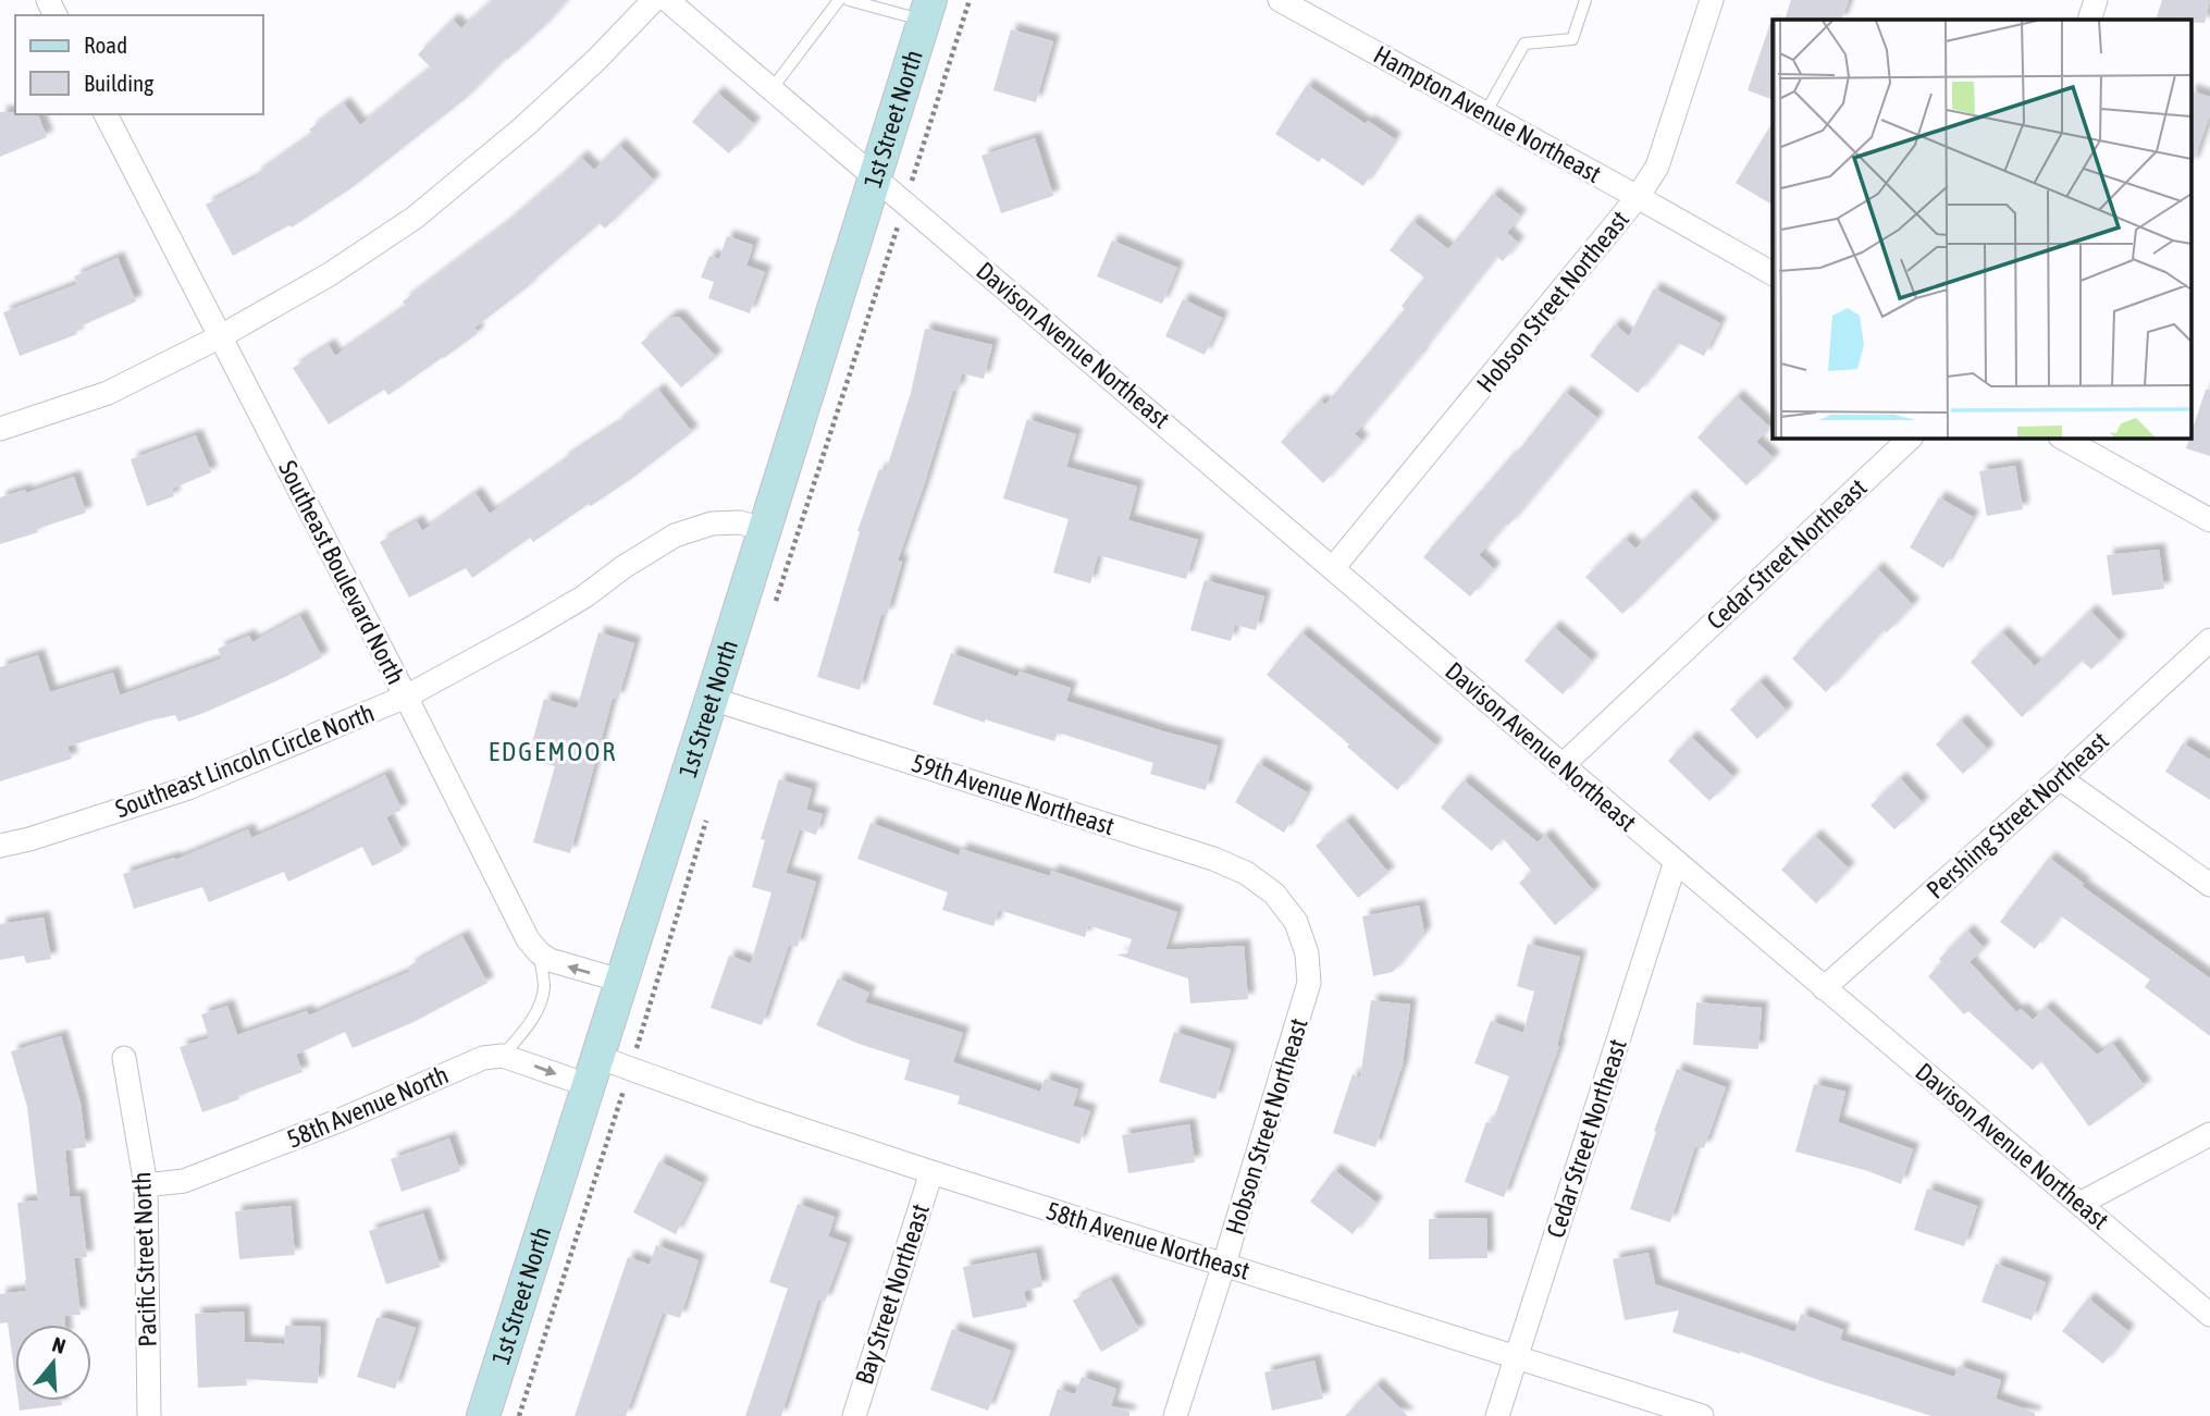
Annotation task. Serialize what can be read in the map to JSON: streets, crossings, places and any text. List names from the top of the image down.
{
  "streets": {
    "street": [
      "Hampton Avenue Northeast",
      "1st Street North",
      "Hobson Street Northeast",
      "Davison Avenue Northeast",
      "Cedar Street Northeast",
      "Southeast Boulevard North",
      "Southeast Lincoln Circle North",
      "59th Avenue Northeast",
      "Pershing Street Northeast",
      "58th Avenue North",
      "58th Avenue Northeast",
      "Pacific Street North",
      "Bay Street Northeast"
    ]
  },
  "crossings": [
    ["Hampton Avenue Northeast", "Hobson Street Northeast"],
    ["1st Street North", "Davison Avenue Northeast"],
    ["1st Street North", "Southeast Lincoln Circle North"],
    ["1st Street North", "59th Avenue Northeast"],
    ["1st Street North", "58th Avenue Northeast"],
    ["Hobson Street Northeast", "Davison Avenue Northeast"],
    ["Hobson Street Northeast", "59th Avenue Northeast"],
    ["Hobson Street Northeast", "58th Avenue Northeast"],
    ["Davison Avenue Northeast", "Cedar Street Northeast"],
    ["Davison Avenue Northeast", "Pershing Street Northeast"],
    ["Cedar Street Northeast", "58th Avenue Northeast"],
    ["Southeast Boulevard North", "Southeast Lincoln Circle North"],
    ["58th Avenue North", "Pacific Street North"],
    ["58th Avenue Northeast", "Bay Street Northeast"]
  ],
  "districts": ["EDGEMOOR"],
  "legend": ["Road", "Building"],
  "north": "top"
}
